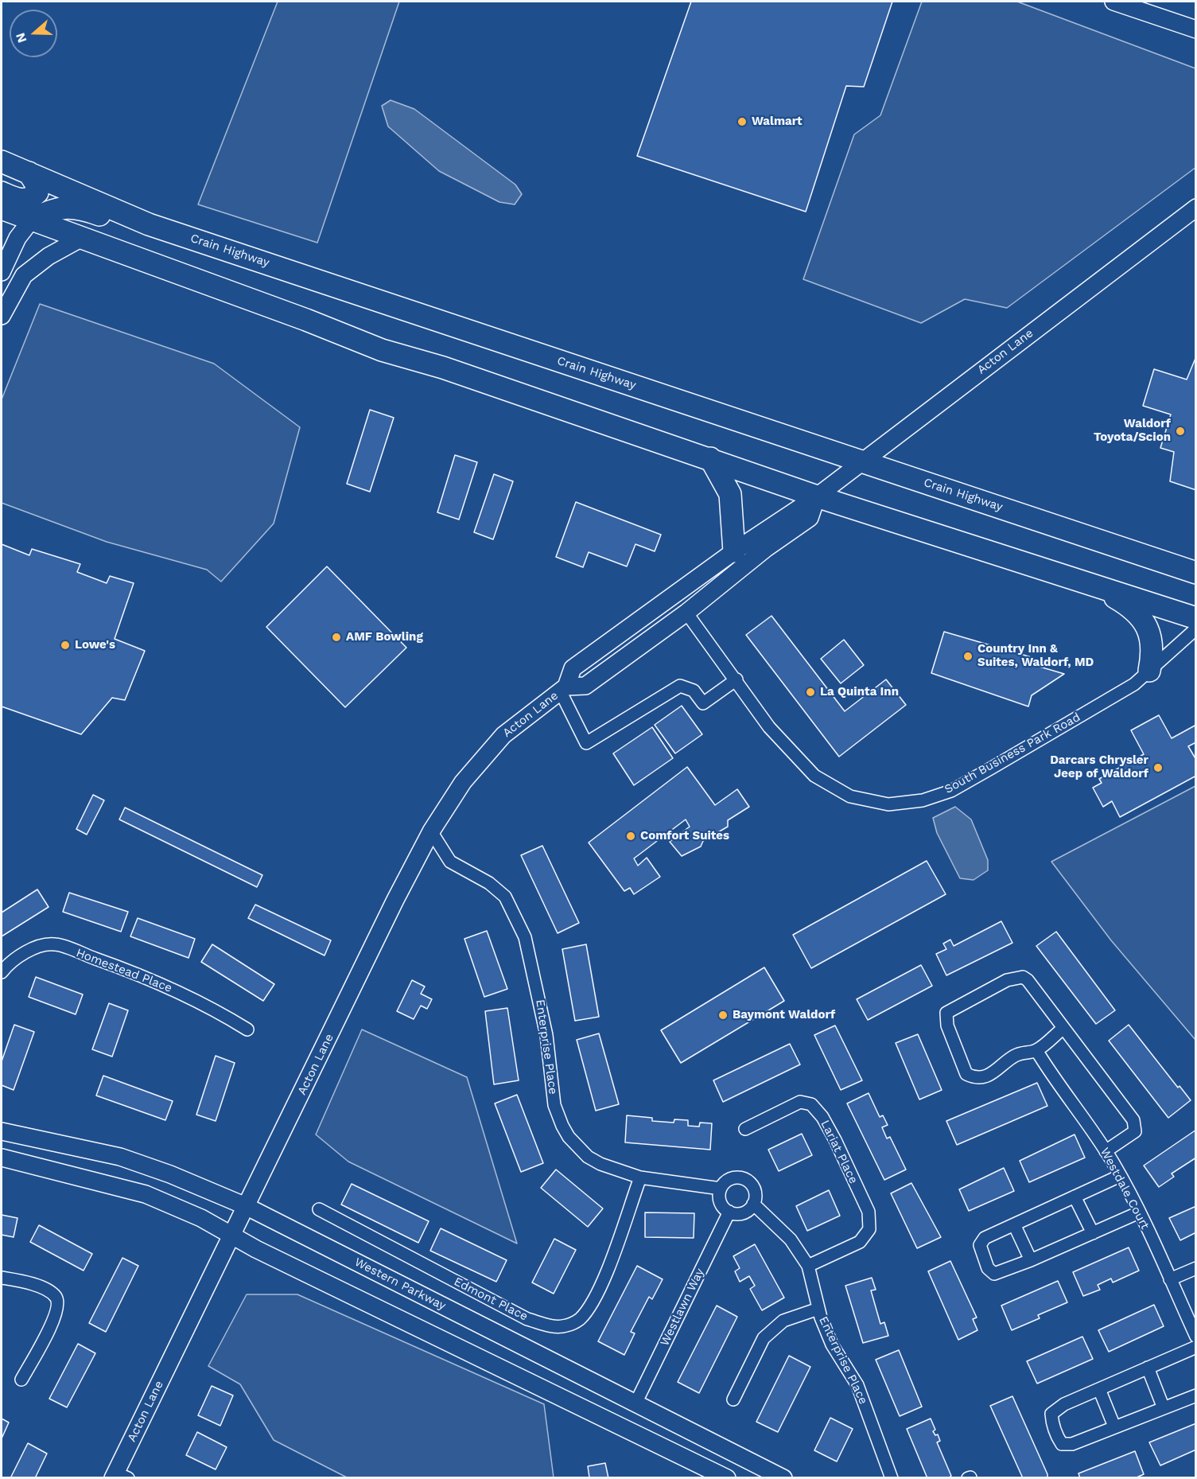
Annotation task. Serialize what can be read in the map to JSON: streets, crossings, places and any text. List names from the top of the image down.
{
  "streets": {
    "highway": ["Crain Highway"],
    "main road": ["Acton Lane", "Western Parkway"],
    "street": [
      "South Business Park Road",
      "Homestead Place",
      "Enterprise Place",
      "Lariat Place",
      "Westdale Court",
      "Edmont Place",
      "Westlawn Way"
    ]
  },
  "crossings": [
    ["Crain Highway", "Acton Lane"],
    ["Acton Lane", "South Business Park Road"],
    ["Acton Lane", "Enterprise Place"],
    ["Acton Lane", "Western Parkway"],
    ["Enterprise Place", "Lariat Place"],
    ["Enterprise Place", "Edmont Place"],
    ["Enterprise Place", "Westlawn Way"],
    ["Western Parkway", "Westlawn Way"]
  ],
  "places": [
    "Walmart",
    "Waldorf Toyota/Scion",
    "AMF Bowling",
    "Lowe's",
    "Country Inn & Suites, Waldorf, MD",
    "La Quinta Inn",
    "Darcars Chrysler Jeep of Waldorf",
    "Comfort Suites",
    "Baymont Waldorf"
  ],
  "north": "left"
}
